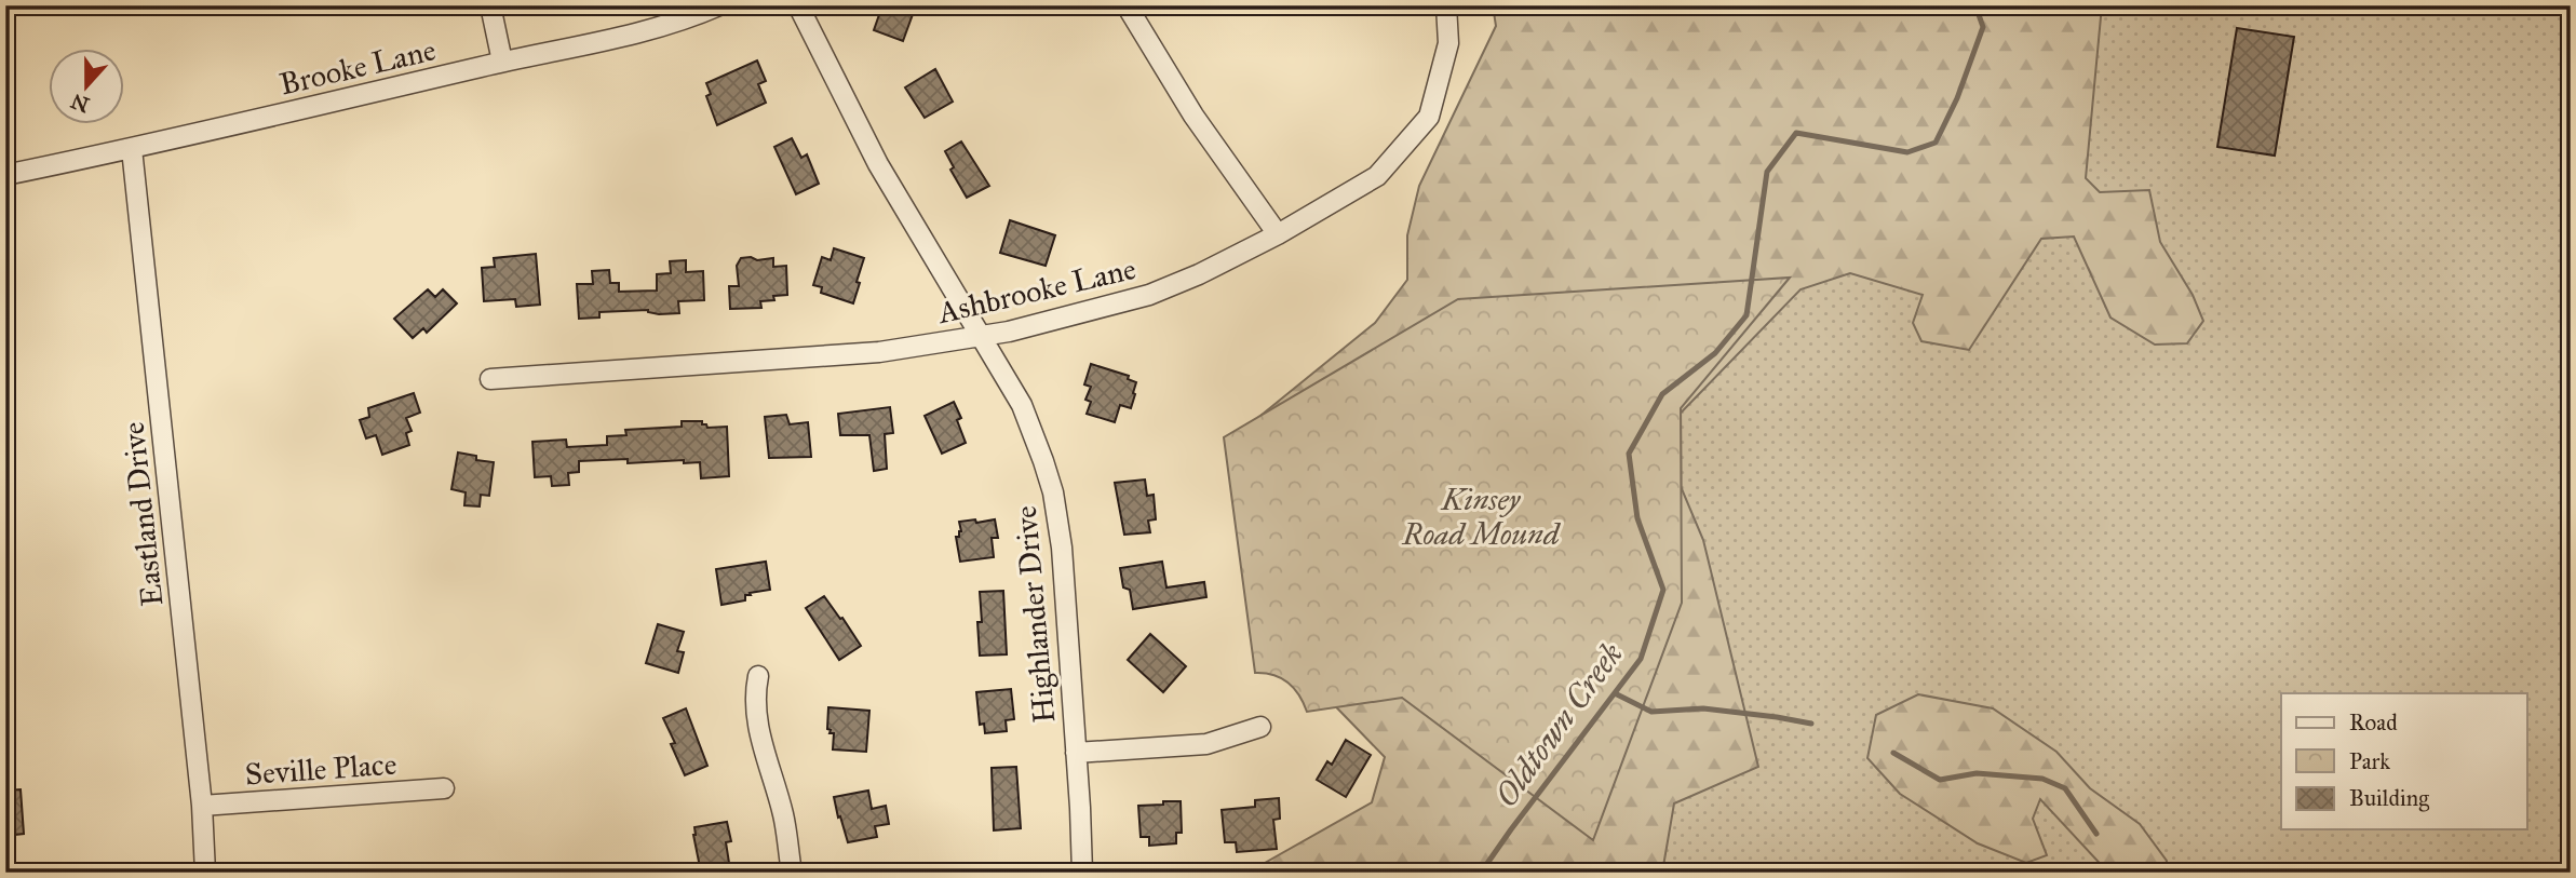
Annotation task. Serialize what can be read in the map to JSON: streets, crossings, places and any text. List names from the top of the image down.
{
  "streets": {
    "street": [
      "Brooke Lane",
      "Ashbrooke Lane",
      "Eastland Drive",
      "Highlander Drive",
      "Seville Place"
    ]
  },
  "crossings": [
    ["Brooke Lane", "Eastland Drive"],
    ["Ashbrooke Lane", "Highlander Drive"],
    ["Eastland Drive", "Seville Place"]
  ],
  "water": ["Oldtown Creek"],
  "parks": ["Kinsey Road Mound"],
  "legend": ["Road", "Park", "Building"],
  "north": "bottom"
}
